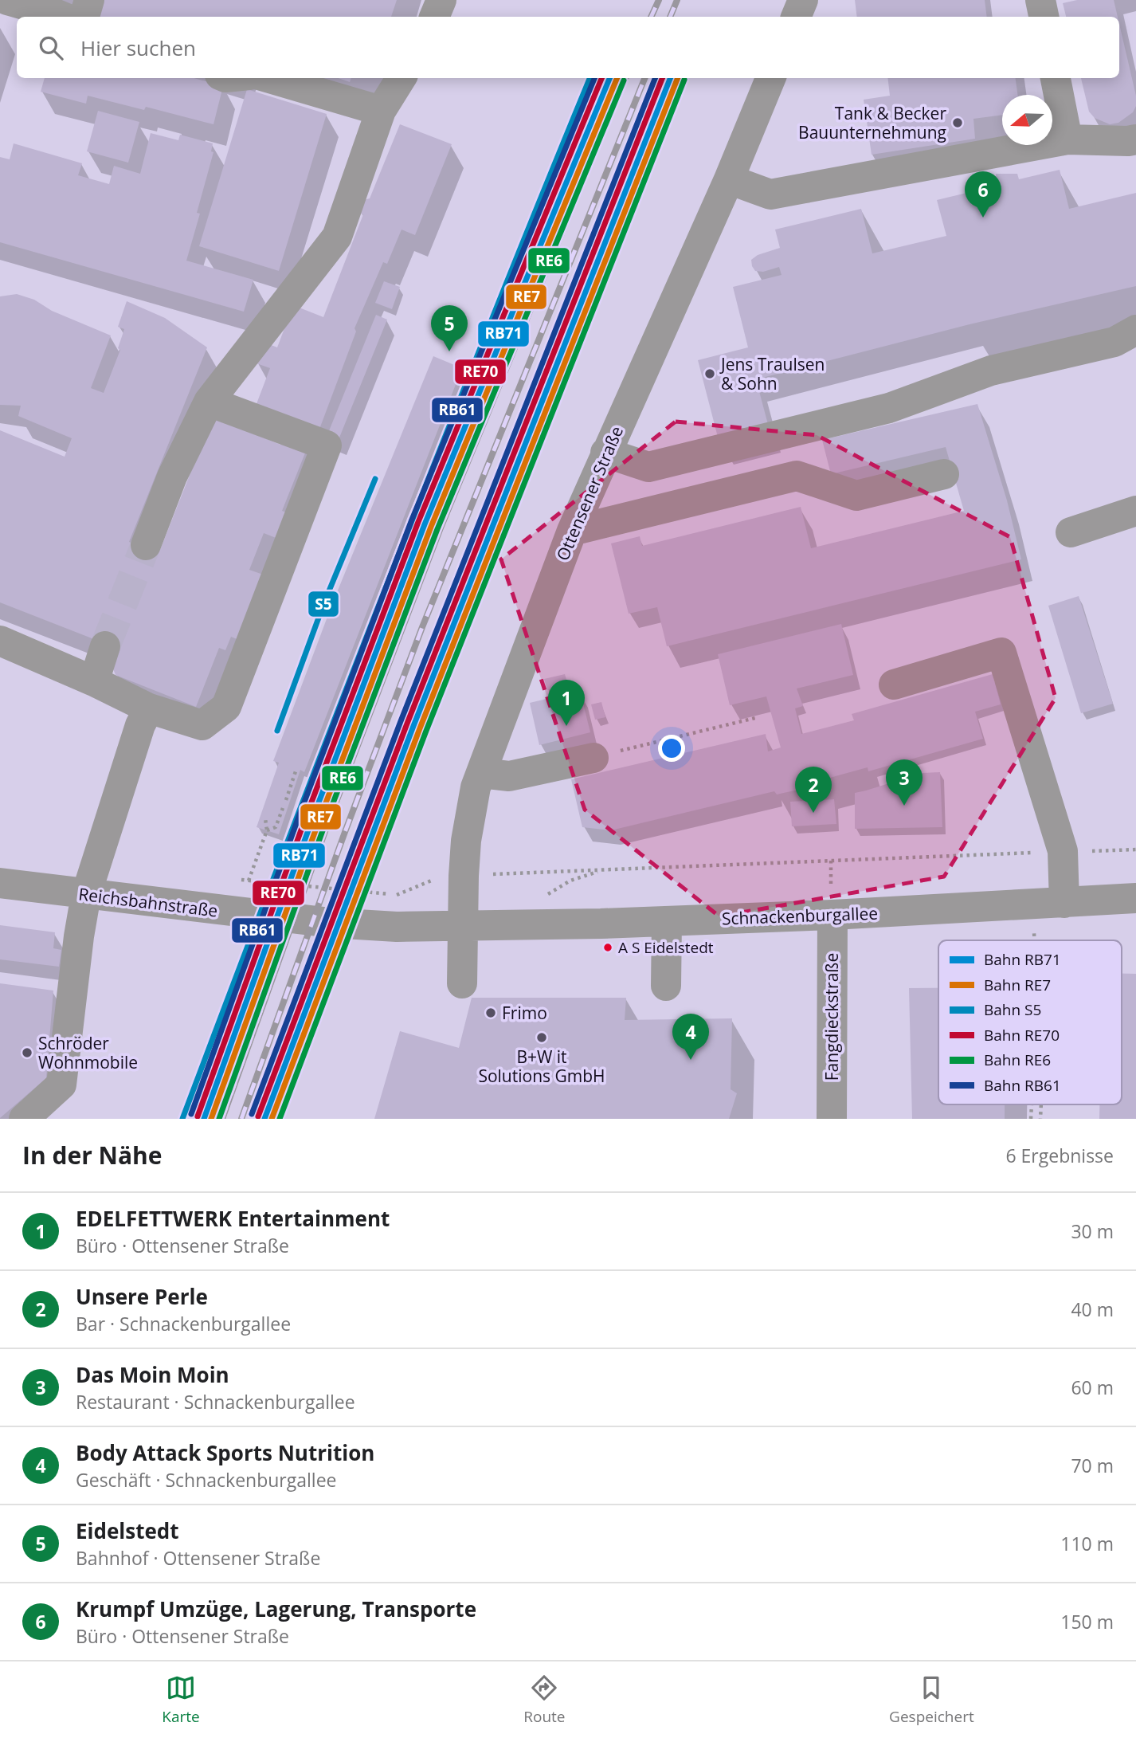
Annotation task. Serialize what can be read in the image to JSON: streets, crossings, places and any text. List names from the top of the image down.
{
  "streets": {
    "street": [
      "Ottensener Straße",
      "Reichsbahnstraße",
      "Schnackenburgallee",
      "Fangdieckstraße"
    ]
  },
  "crossings": [
    ["Ottensener Straße", "Reichsbahnstraße"],
    ["Ottensener Straße", "Schnackenburgallee"],
    ["Reichsbahnstraße", "Schnackenburgallee"],
    ["Schnackenburgallee", "Fangdieckstraße"]
  ],
  "places": [
    "Tank & Becker Bauunternehmung",
    "Jens Traulsen & Sohn",
    "A S Eidelstedt",
    "Frimo",
    "B+W it Solutions GmbH",
    "Schröder Wohnmobile"
  ],
  "lines": [
    "rail line RB71",
    "rail line RE7",
    "rail line S5",
    "rail line RE70",
    "rail line RB61",
    "rail line RE6"
  ],
  "legend": [
    "Bahn RB71",
    "Bahn RE7",
    "Bahn S5",
    "Bahn RE70",
    "Bahn RE6",
    "Bahn RB61"
  ],
  "north": "left",
  "page": {
    "search": "Hier suchen",
    "pins": [
      "6",
      "5",
      "1",
      "3",
      "2",
      "4"
    ],
    "heading": ["In der Nähe", "6 Ergebnisse"],
    "list": [
      {
        "mark": "1",
        "name": "EDELFETTWERK Entertainment",
        "note": "Büro · Ottensener Straße",
        "value": "30 m"
      },
      {
        "mark": "2",
        "name": "Unsere Perle",
        "note": "Bar · Schnackenburgallee",
        "value": "40 m"
      },
      {
        "mark": "3",
        "name": "Das Moin Moin",
        "note": "Restaurant · Schnackenburgallee",
        "value": "60 m"
      },
      {
        "mark": "4",
        "name": "Body Attack Sports Nutrition",
        "note": "Geschäft · Schnackenburgallee",
        "value": "70 m"
      },
      {
        "mark": "5",
        "name": "Eidelstedt",
        "note": "Bahnhof · Ottensener Straße",
        "value": "110 m"
      },
      {
        "mark": "6",
        "name": "Krumpf Umzüge, Lagerung, Transporte",
        "note": "Büro · Ottensener Straße",
        "value": "150 m"
      }
    ],
    "nav": ["Karte", "Route", "Gespeichert"]
  }
}
